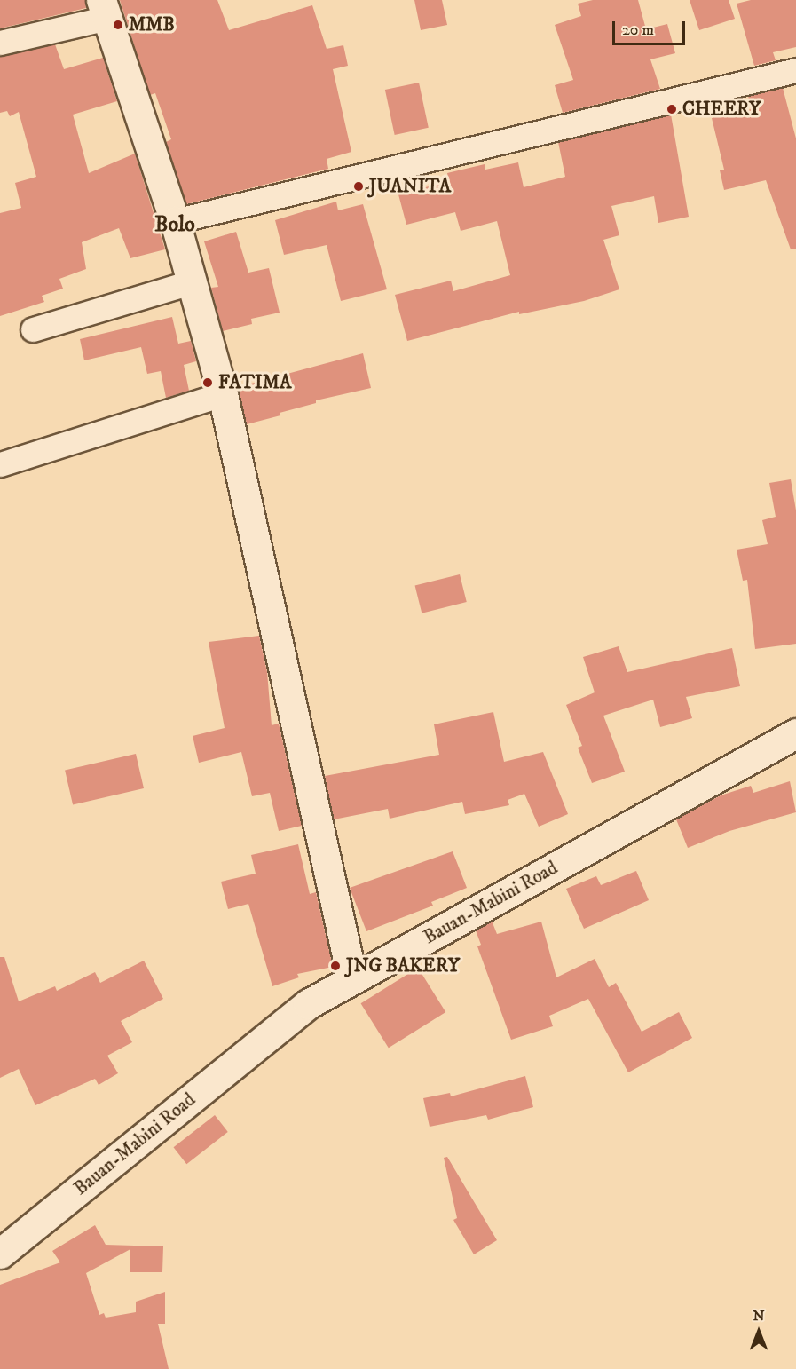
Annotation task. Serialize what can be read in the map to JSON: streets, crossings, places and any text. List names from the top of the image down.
{
  "streets": {
    "street": ["Bauan-Mabini Road"]
  },
  "districts": ["Bolo"],
  "places": [
    "MMB",
    "CHEERY",
    "JUANITA",
    "FATIMA",
    "JNG BAKERY"
  ],
  "scale_bar": "20 m",
  "north": "top"
}
